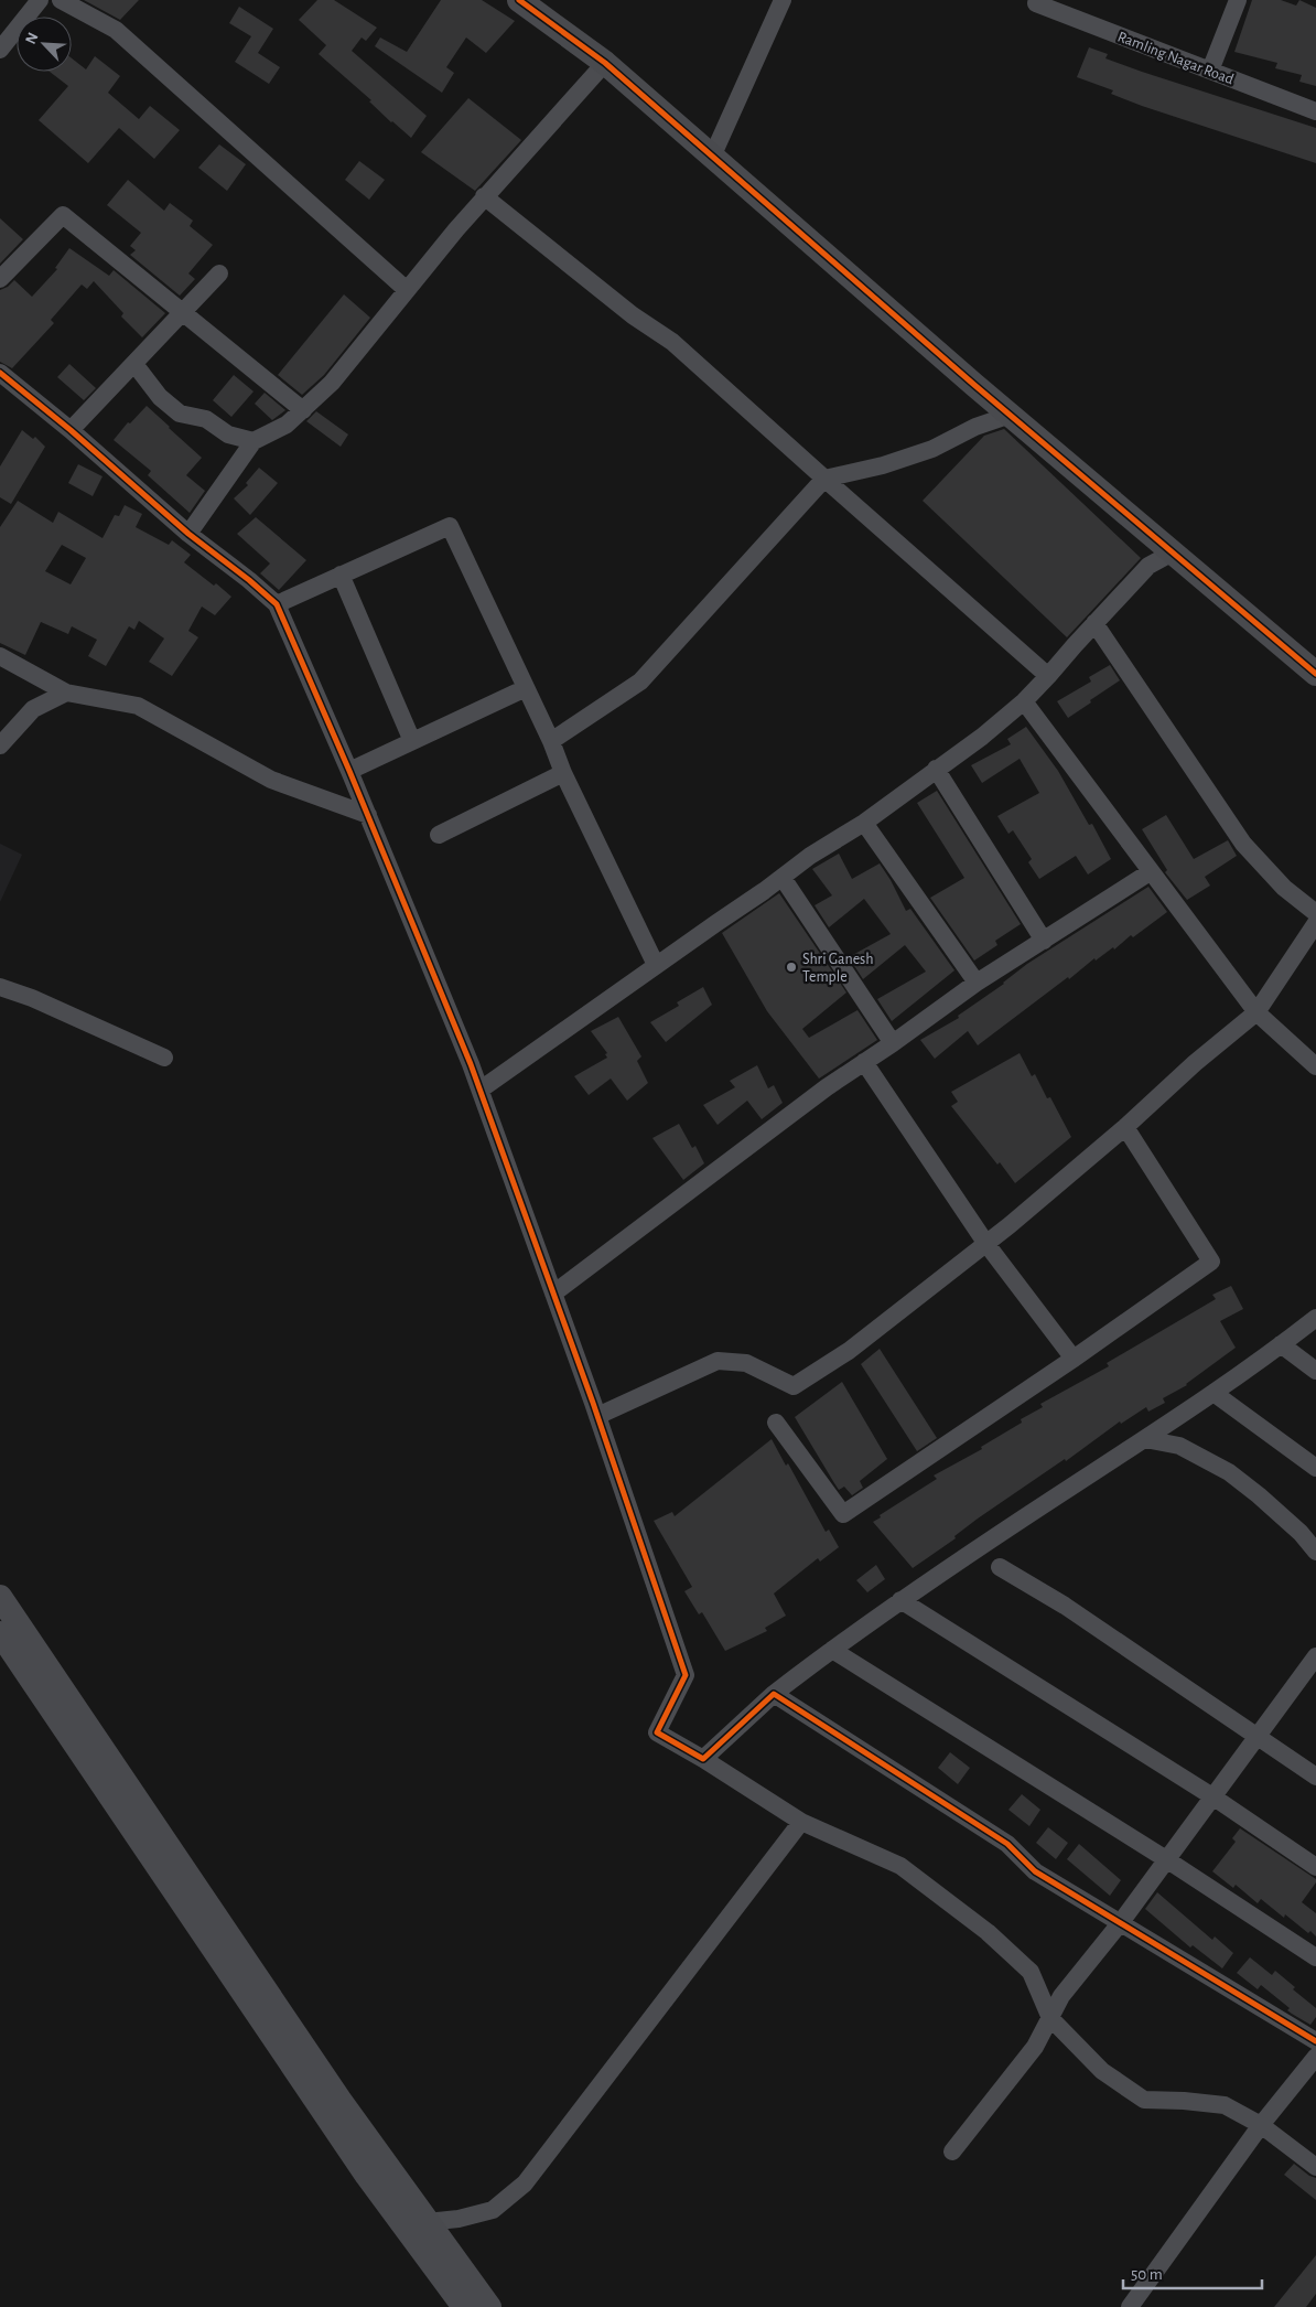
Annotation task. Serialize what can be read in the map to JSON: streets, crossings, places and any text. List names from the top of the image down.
{
  "streets": {
    "street": ["Ramling Nagar Road"]
  },
  "places": ["Shri Ganesh Temple"],
  "scale_bar": "50 m",
  "north": "top left"
}
